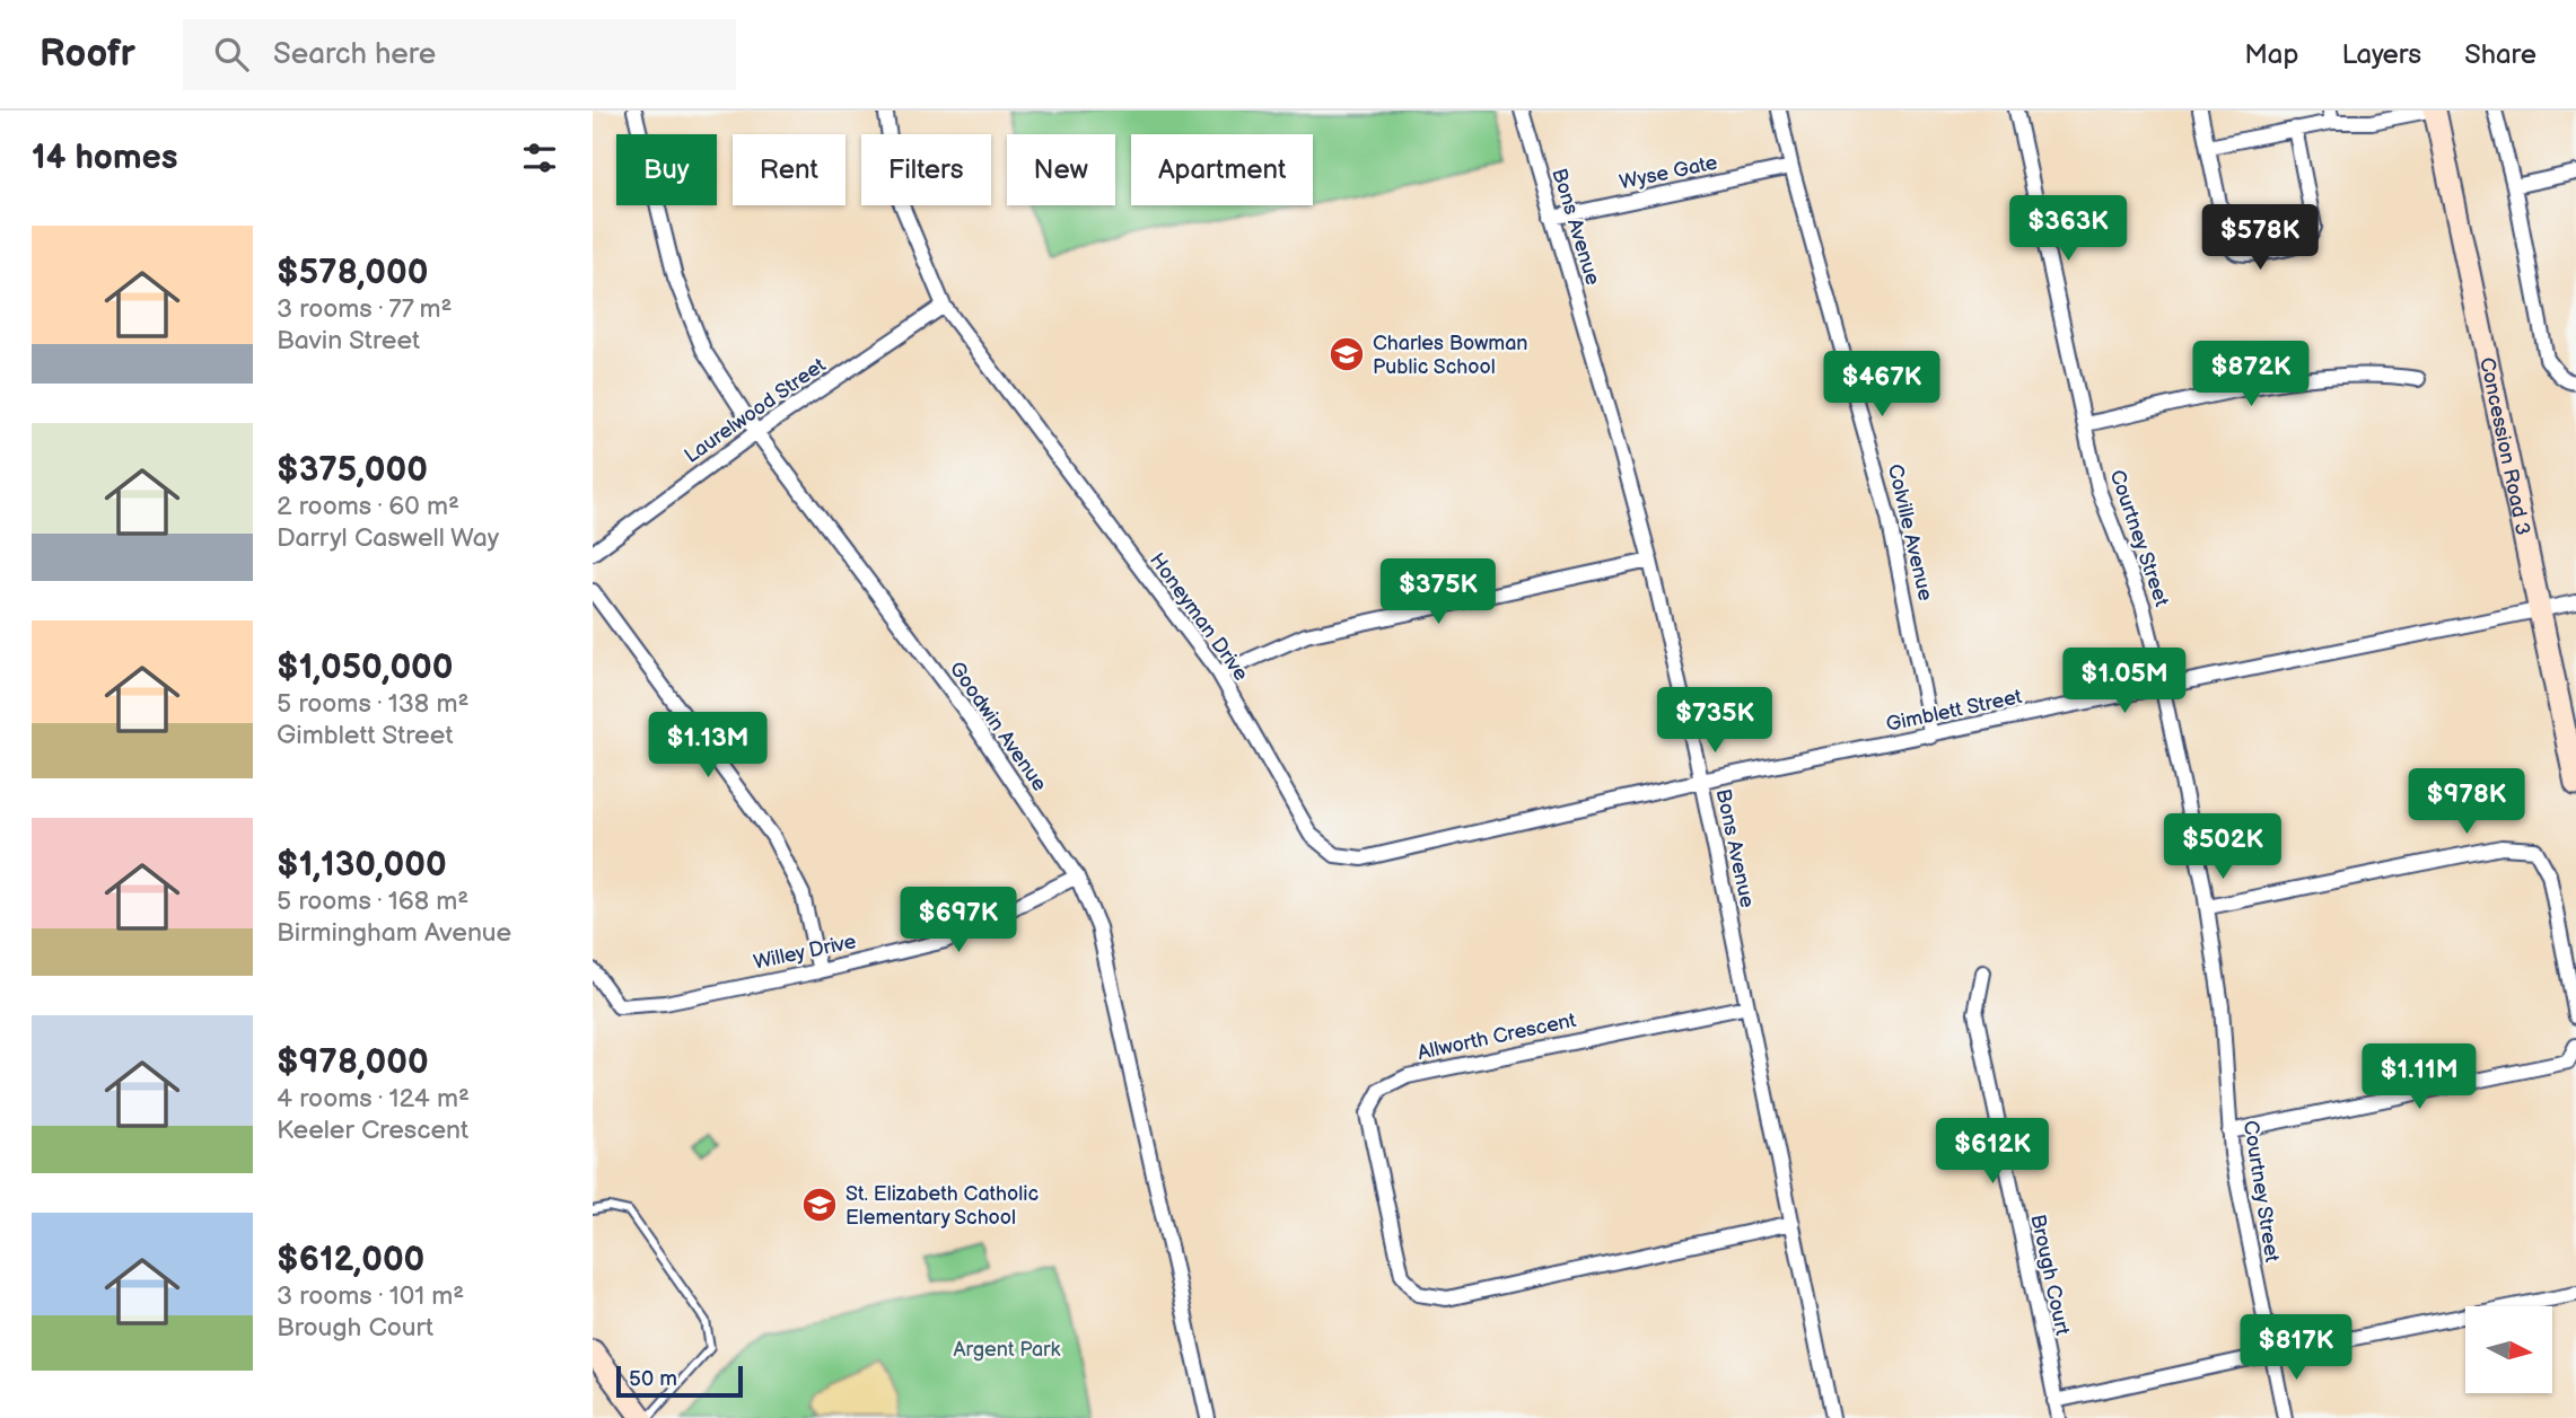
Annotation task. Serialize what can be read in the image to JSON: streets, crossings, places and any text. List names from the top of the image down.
{
  "streets": {
    "street": [
      "Wyse Gate",
      "Bons Avenue",
      "Laurelwood Street",
      "Concession Road 3",
      "Colville Avenue",
      "Courtney Street",
      "Honeyman Drive",
      "Gimblett Street",
      "Goodwin Avenue",
      "Willey Drive",
      "Allworth Crescent",
      "Brough Court"
    ]
  },
  "crossings": [
    ["Wyse Gate", "Bons Avenue"],
    ["Wyse Gate", "Colville Avenue"],
    ["Bons Avenue", "Honeyman Drive"],
    ["Bons Avenue", "Gimblett Street"],
    ["Bons Avenue", "Allworth Crescent"],
    ["Laurelwood Street", "Honeyman Drive"],
    ["Laurelwood Street", "Goodwin Avenue"],
    ["Concession Road 3", "Gimblett Street"],
    ["Colville Avenue", "Gimblett Street"],
    ["Courtney Street", "Gimblett Street"],
    ["Honeyman Drive", "Gimblett Street"],
    ["Goodwin Avenue", "Willey Drive"]
  ],
  "parks": ["Argent Park"],
  "places": {
    "school or university": ["Charles Bowman Public School", "St. Elizabeth Catholic Elementary School"]
  },
  "scale_bar": "50 m",
  "north": "right",
  "page": {
    "header": "Roofr",
    "search": "Search here",
    "nav": ["Map", "Layers", "Share"],
    "heading": "14 homes",
    "chip": [
      "Buy",
      "Rent",
      "Filters",
      "New",
      "Apartment"
    ],
    "price": [
      "$363K",
      "$578K",
      "$872K",
      "$467K",
      "$375K",
      "$1.05M",
      "$735K",
      "$1.13M",
      "$978K",
      "$502K",
      "$697K",
      "$1.11M",
      "$612K",
      "$817K"
    ],
    "list": [
      {
        "name": "$578,000",
        "note": "3 rooms · 77 m² · Bavin Street"
      },
      {
        "name": "$375,000",
        "note": "2 rooms · 60 m² · Darryl Caswell Way"
      },
      {
        "name": "$1,050,000",
        "note": "5 rooms · 138 m² · Gimblett Street"
      },
      {
        "name": "$1,130,000",
        "note": "5 rooms · 168 m² · Birmingham Avenue"
      },
      {
        "name": "$978,000",
        "note": "4 rooms · 124 m² · Keeler Crescent"
      },
      {
        "name": "$612,000",
        "note": "3 rooms · 101 m² · Brough Court"
      }
    ],
    "scale": "50 m"
  }
}
